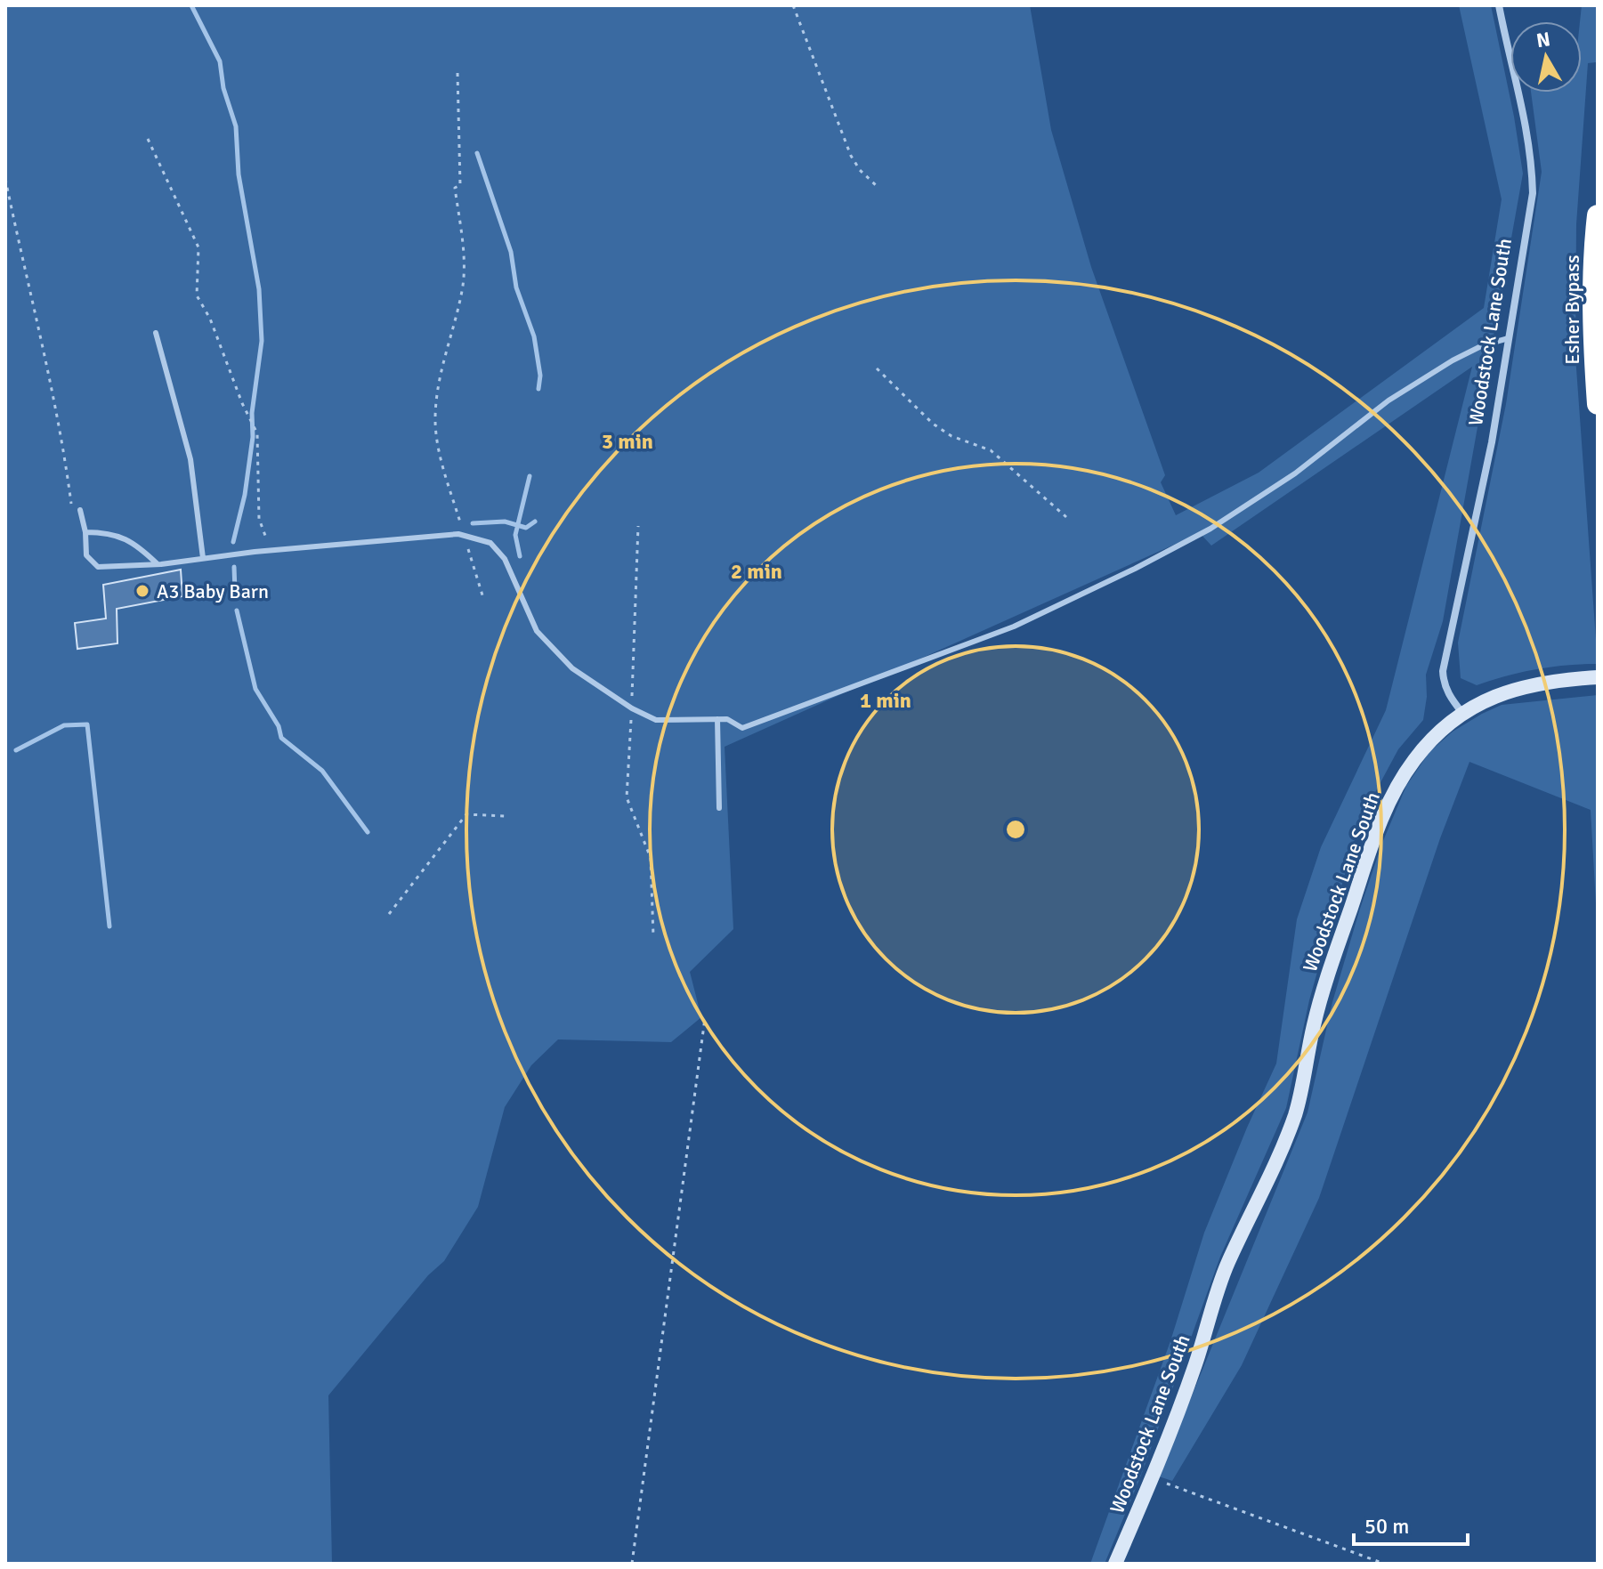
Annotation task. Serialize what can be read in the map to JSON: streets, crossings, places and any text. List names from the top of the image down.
{
  "streets": {
    "highway": ["Esher Bypass"],
    "street": ["Woodstock Lane South"]
  },
  "places": ["A3 Baby Barn"],
  "scale_bar": "50 m",
  "north": "top",
  "rings": ["3 min", "2 min", "1 min"]
}
